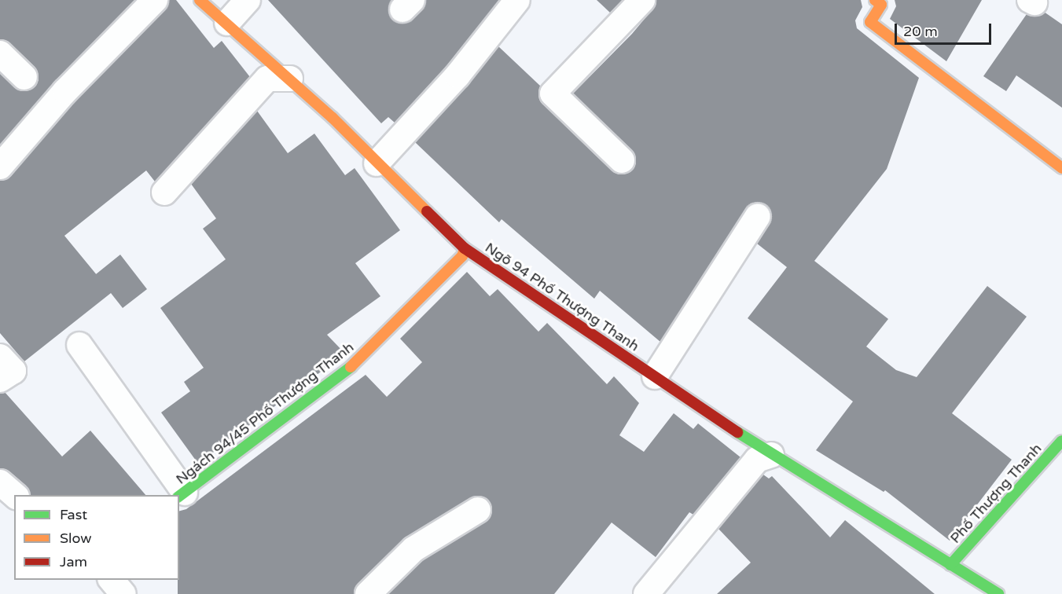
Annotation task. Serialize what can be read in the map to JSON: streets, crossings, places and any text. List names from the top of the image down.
{
  "streets": {
    "street": ["Ngõ 94 Phố Thượng Thanh", "Ngách 94/45 Phố Thượng Thanh", "Phố Thượng Thanh"]
  },
  "crossings": [
    ["Ngõ 94 Phố Thượng Thanh", "Ngách 94/45 Phố Thượng Thanh"],
    ["Ngõ 94 Phố Thượng Thanh", "Phố Thượng Thanh"]
  ],
  "legend": ["Fast", "Slow", "Jam"],
  "scale_bar": "20 m"
}
